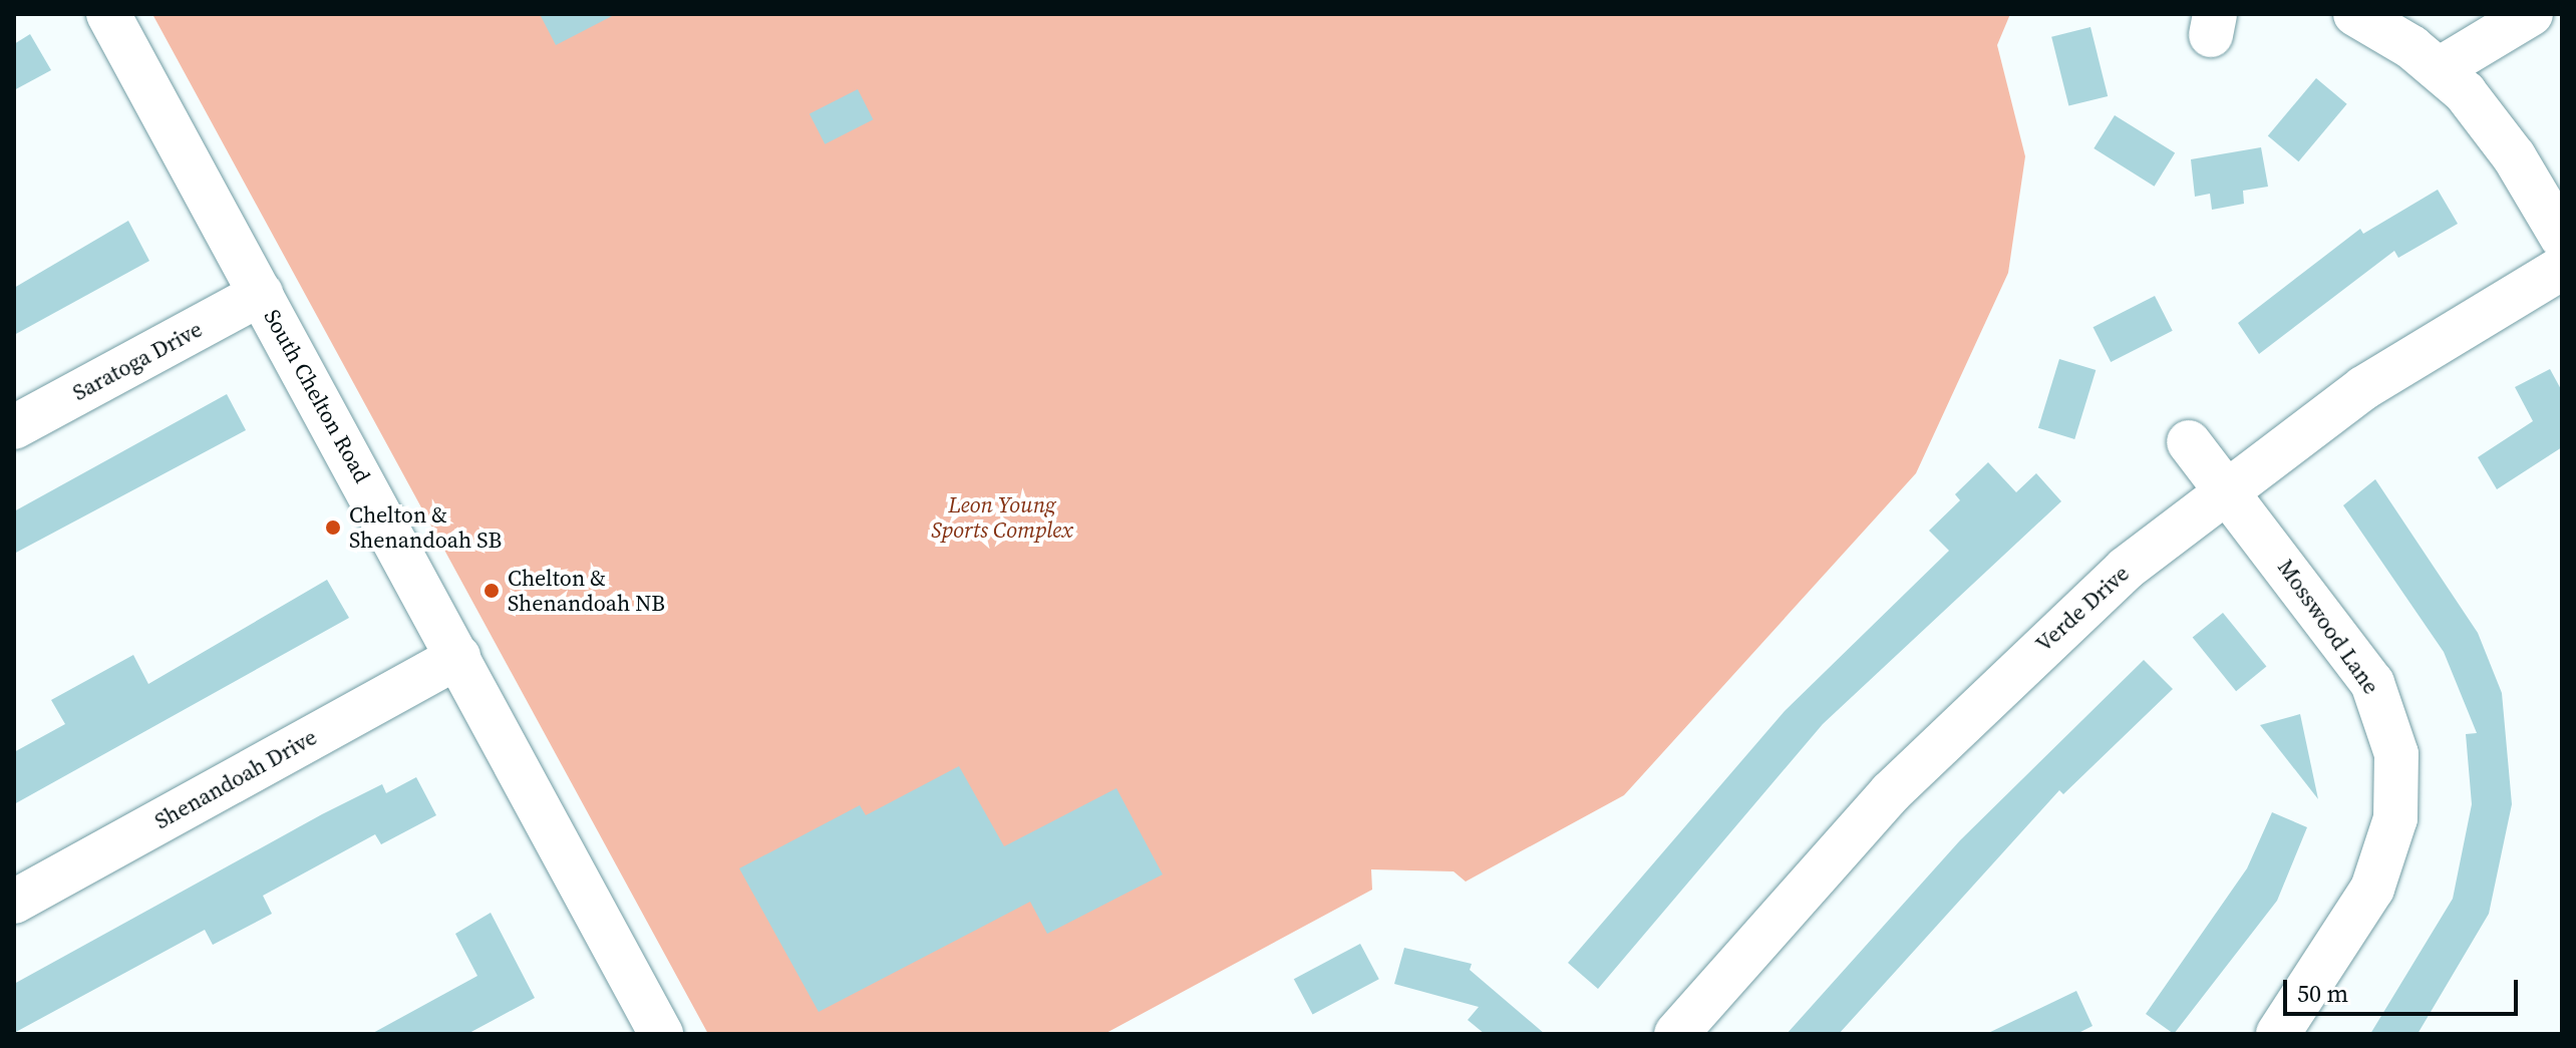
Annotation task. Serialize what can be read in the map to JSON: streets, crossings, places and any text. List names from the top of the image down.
{
  "streets": {
    "street": [
      "Saratoga Drive",
      "South Chelton Road",
      "Verde Drive",
      "Mosswood Lane",
      "Shenandoah Drive"
    ]
  },
  "crossings": [
    ["Saratoga Drive", "South Chelton Road"],
    ["South Chelton Road", "Shenandoah Drive"],
    ["Verde Drive", "Mosswood Lane"]
  ],
  "parks": ["Leon Young Sports Complex"],
  "places": ["Chelton & Shenandoah SB", "Chelton & Shenandoah NB"],
  "scale_bar": "50 m"
}
